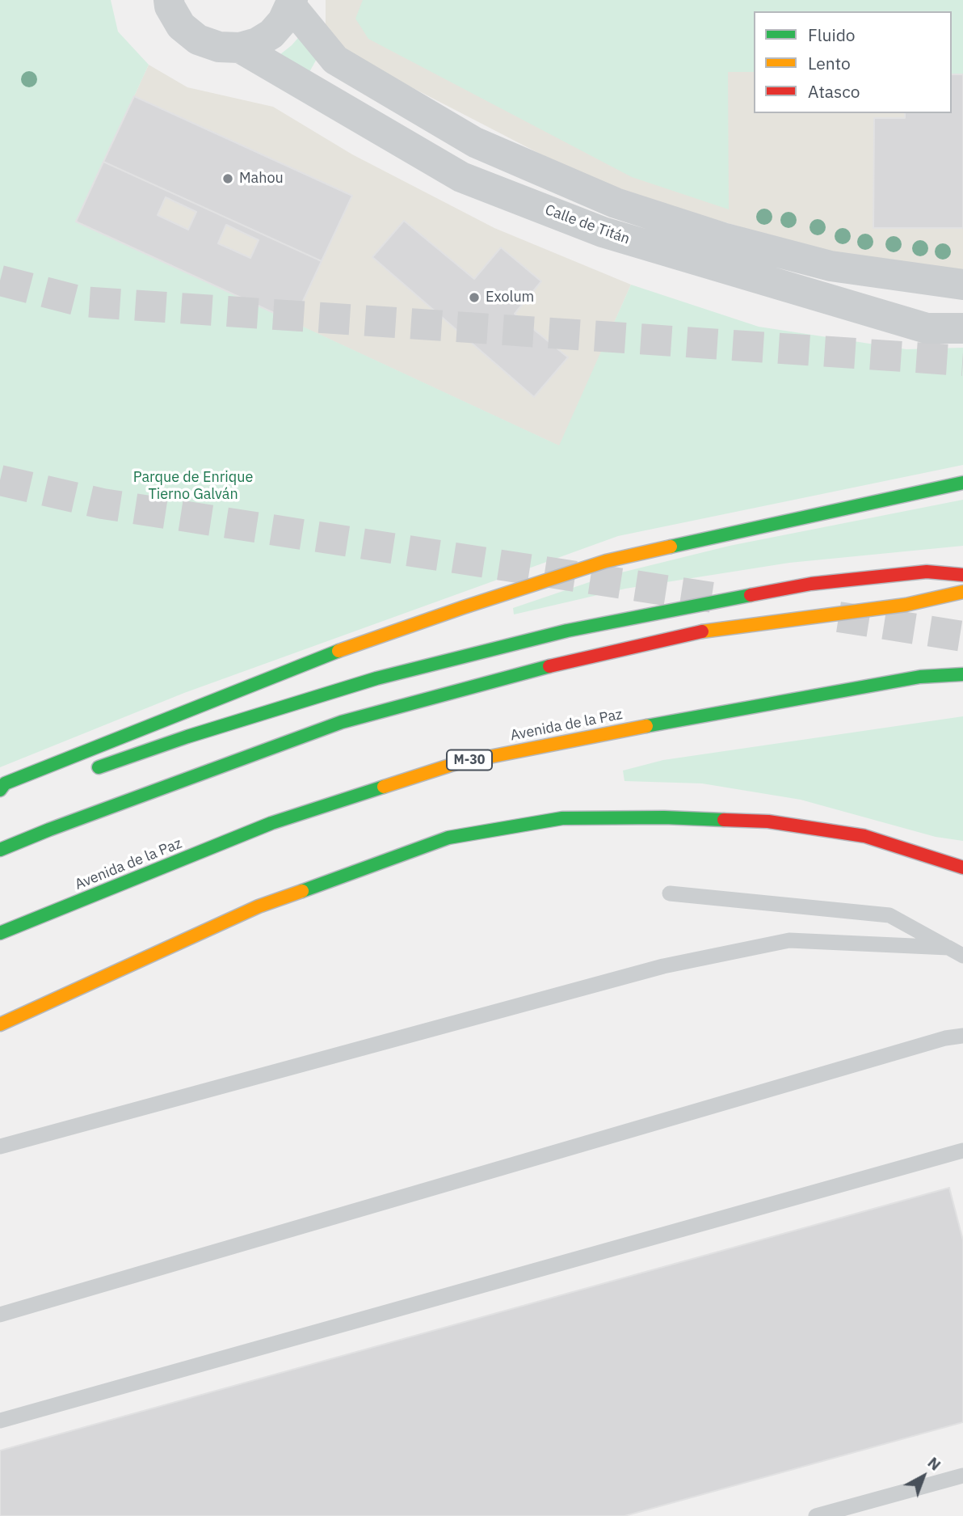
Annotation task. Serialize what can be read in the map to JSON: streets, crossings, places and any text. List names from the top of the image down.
{
  "streets": {
    "highway": ["Avenida de la Paz", "M-30"],
    "street": ["Calle de Titán"]
  },
  "parks": ["Parque de Enrique Tierno Galván"],
  "places": ["Mahou", "Exolum"],
  "legend": ["Fluido", "Lento", "Atasco"],
  "north": "top right"
}
